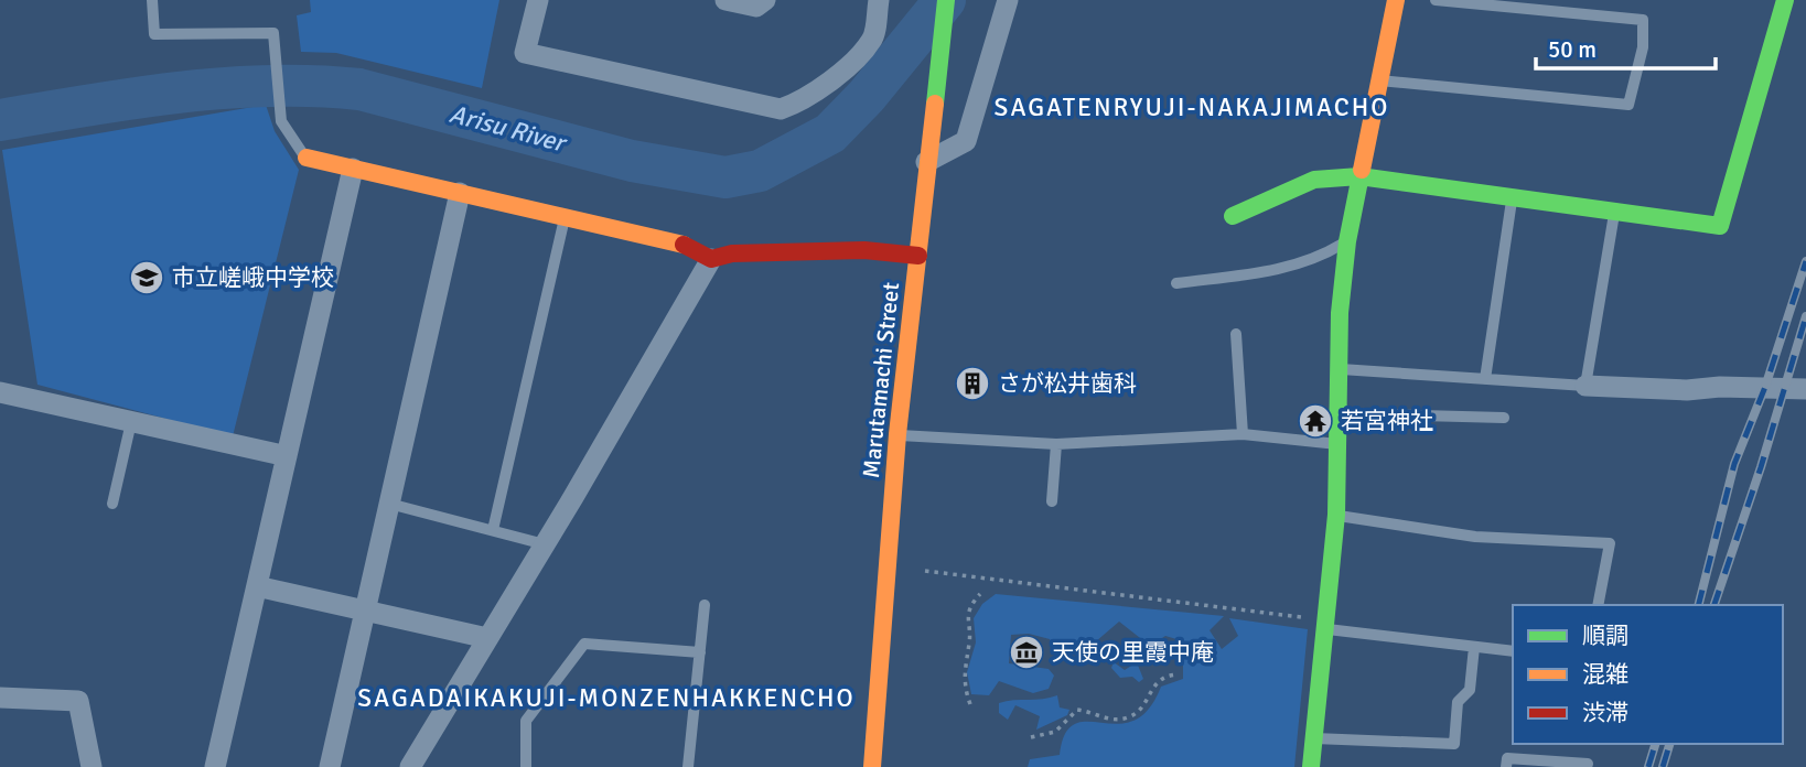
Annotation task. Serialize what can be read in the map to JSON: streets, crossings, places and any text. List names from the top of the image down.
{
  "streets": {
    "street": ["Marutamachi Street"]
  },
  "districts": ["SAGATENRYUJI-NAKAJIMACHO", "SAGADAIKAKUJI-MONZENHAKKENCHO"],
  "water": ["Arisu River"],
  "places": {
    "school or university": ["市立嵯峨中学校"],
    "building": ["さが松井歯科"],
    "temple": ["若宮神社"],
    "museum": ["天使の里霞中庵"]
  },
  "legend": ["順調", "混雑", "渋滞"],
  "scale_bar": "50 m"
}
